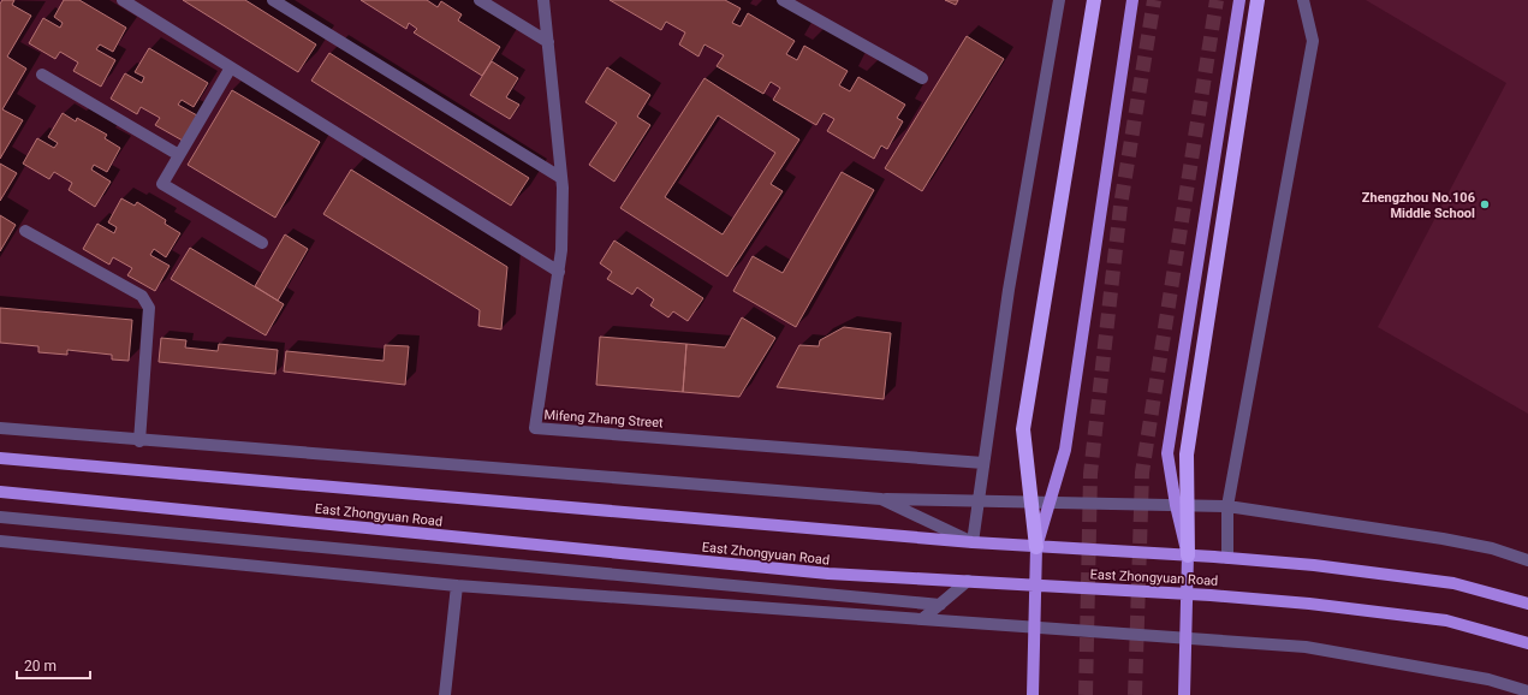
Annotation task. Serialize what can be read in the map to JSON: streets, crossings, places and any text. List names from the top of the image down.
{
  "streets": {
    "main road": ["East Zhongyuan Road"],
    "street": ["Mifeng Zhang Street"]
  },
  "places": ["Zhengzhou No.106 Middle School"],
  "scale_bar": "20 m"
}
